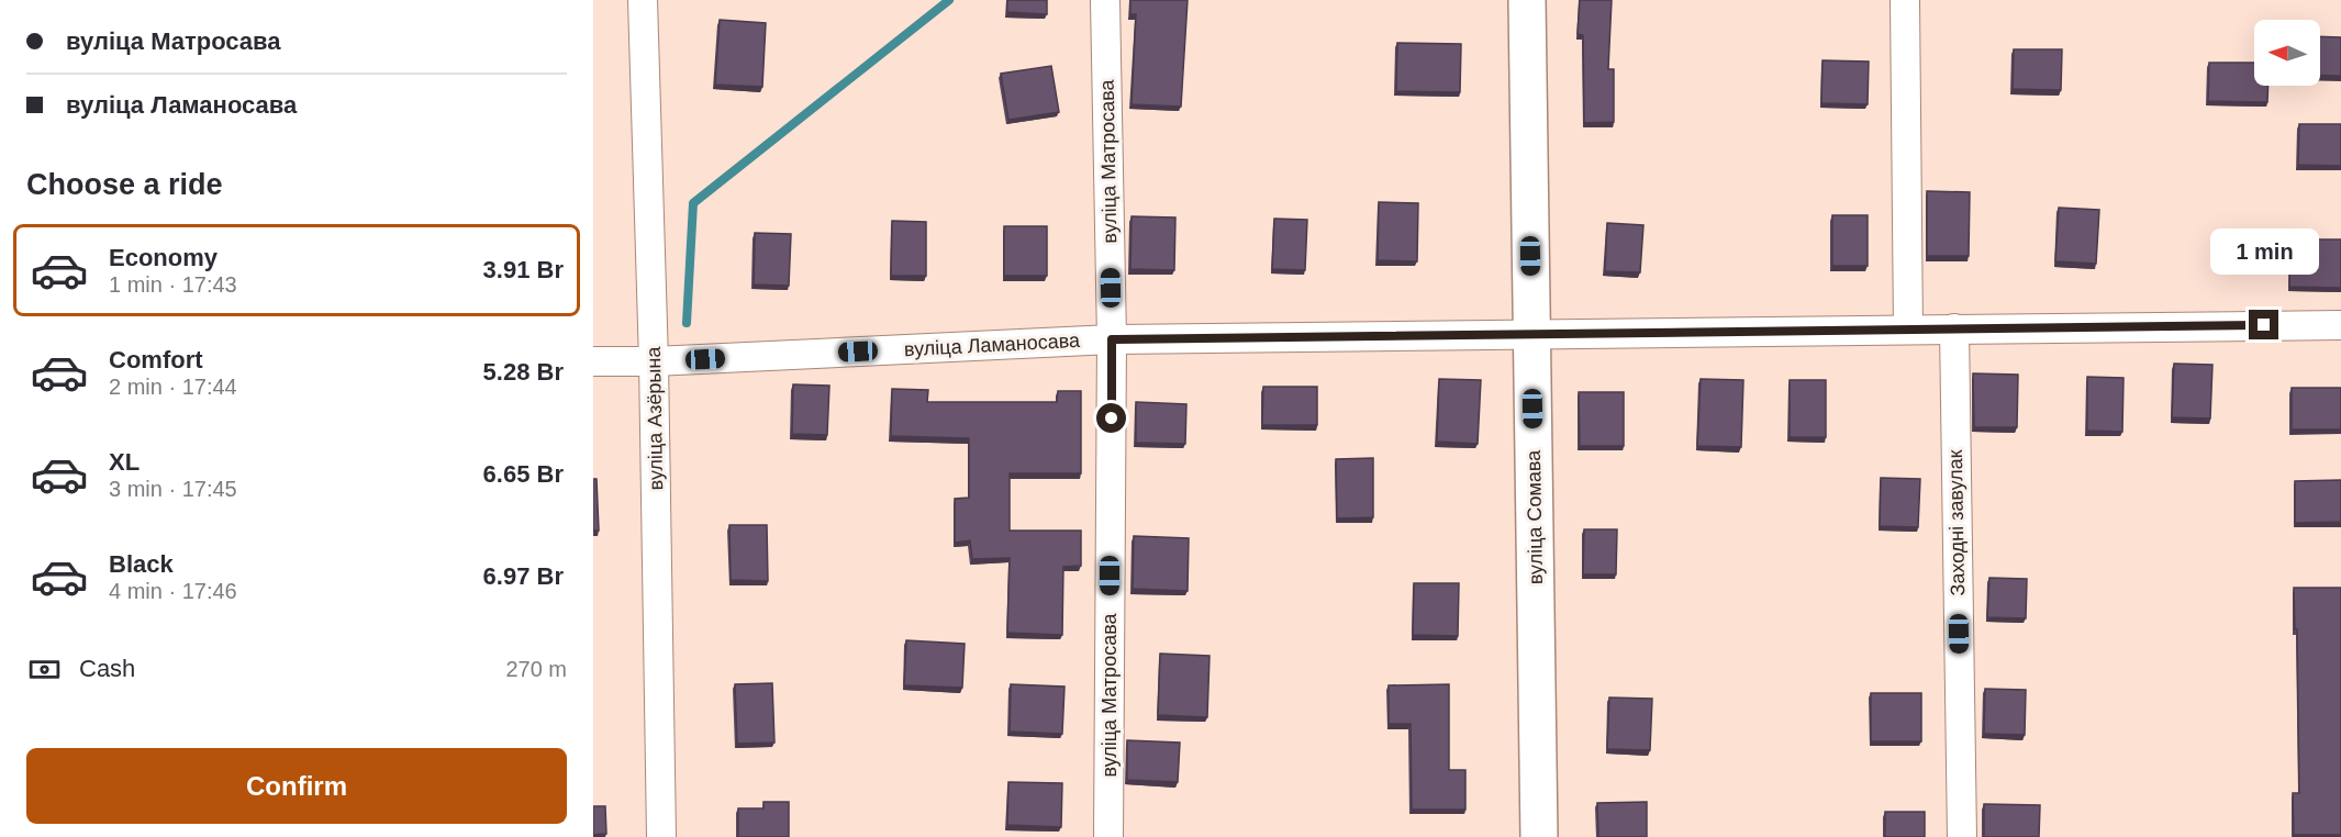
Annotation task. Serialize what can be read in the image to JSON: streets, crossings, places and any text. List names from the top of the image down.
{
  "streets": {
    "street": [
      "вуліца Матросава",
      "вуліца Ламаносава",
      "вуліца Азёрына",
      "вуліца Сомава",
      "Заходні завулак"
    ]
  },
  "crossings": [
    ["вуліца Матросава", "вуліца Ламаносава"],
    ["вуліца Ламаносава", "вуліца Азёрына"],
    ["вуліца Ламаносава", "вуліца Сомава"],
    ["вуліца Ламаносава", "Заходні завулак"]
  ],
  "north": "left",
  "page": {
    "banner": ["вуліца Матросава", "вуліца Ламаносава"],
    "heading": "Choose a ride",
    "list": [
      {
        "name": "Economy",
        "note": "1 min · 17:43",
        "value": "3.91 Br"
      },
      {
        "name": "Comfort",
        "note": "2 min · 17:44",
        "value": "5.28 Br"
      },
      {
        "name": "XL",
        "note": "3 min · 17:45",
        "value": "6.65 Br"
      },
      {
        "name": "Black",
        "note": "4 min · 17:46",
        "value": "6.97 Br"
      }
    ],
    "bubble": "1 min",
    "pay": ["Cash", "270 m"],
    "buttons": "Confirm"
  }
}
